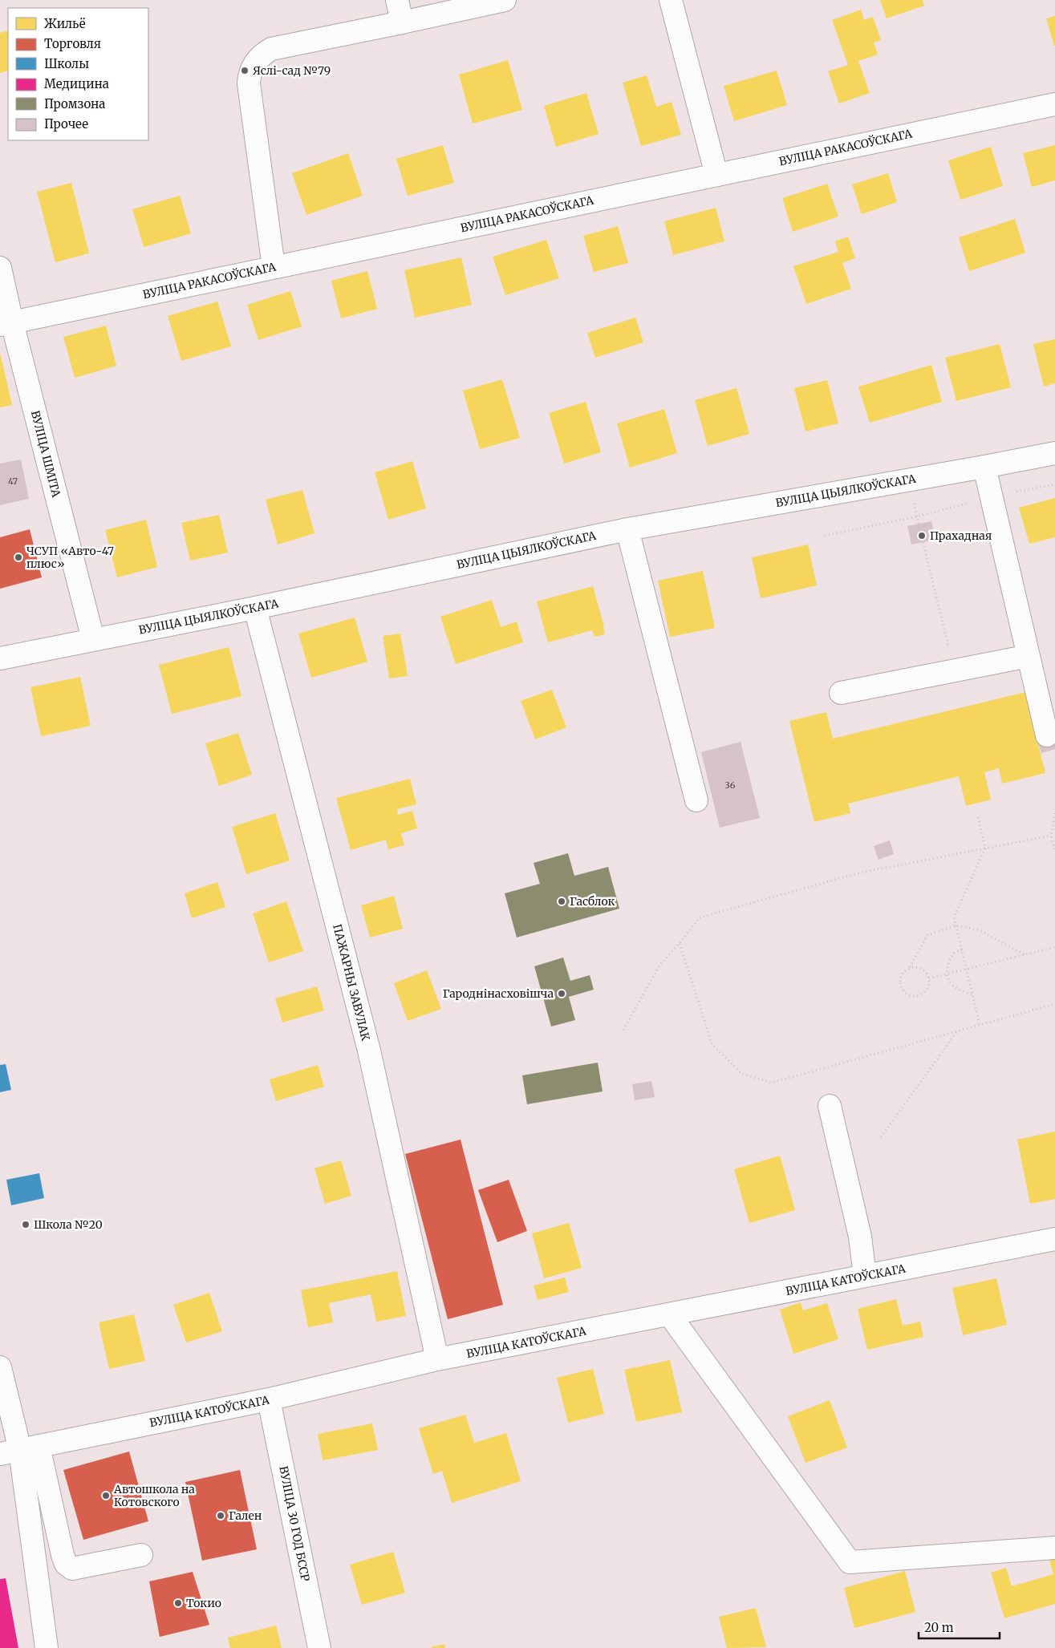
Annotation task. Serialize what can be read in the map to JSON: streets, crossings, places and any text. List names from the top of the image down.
{
  "streets": {
    "street": [
      "ВУЛІЦА РАКАСОЎСКАГА",
      "ВУЛІЦА ШМІТА",
      "ВУЛІЦА ЦЫЯЛКОЎСКАГА",
      "ПАЖАРНЫ ЗАВУЛАК",
      "ВУЛІЦА КАТОЎСКАГА",
      "ВУЛІЦА 30 ГОД БССР"
    ]
  },
  "crossings": [
    ["ВУЛІЦА РАКАСОЎСКАГА", "ВУЛІЦА ШМІТА"],
    ["ВУЛІЦА ШМІТА", "ВУЛІЦА ЦЫЯЛКОЎСКАГА"],
    ["ВУЛІЦА ЦЫЯЛКОЎСКАГА", "ПАЖАРНЫ ЗАВУЛАК"],
    ["ПАЖАРНЫ ЗАВУЛАК", "ВУЛІЦА КАТОЎСКАГА"],
    ["ВУЛІЦА КАТОЎСКАГА", "ВУЛІЦА 30 ГОД БССР"]
  ],
  "places": [
    "Яслі-сад №79",
    "Прахадная",
    "ЧСУП «Авто-47 плюс»",
    "Гасблок",
    "Гароднінасховішча",
    "Школа №20",
    "Автошкола на Котовского",
    "Гален",
    "Токио"
  ],
  "house_numbers": ["47", "36"],
  "legend": [
    "Жильё",
    "Торговля",
    "Школы",
    "Медицина",
    "Промзона",
    "Прочее"
  ],
  "scale_bar": "20 m"
}
